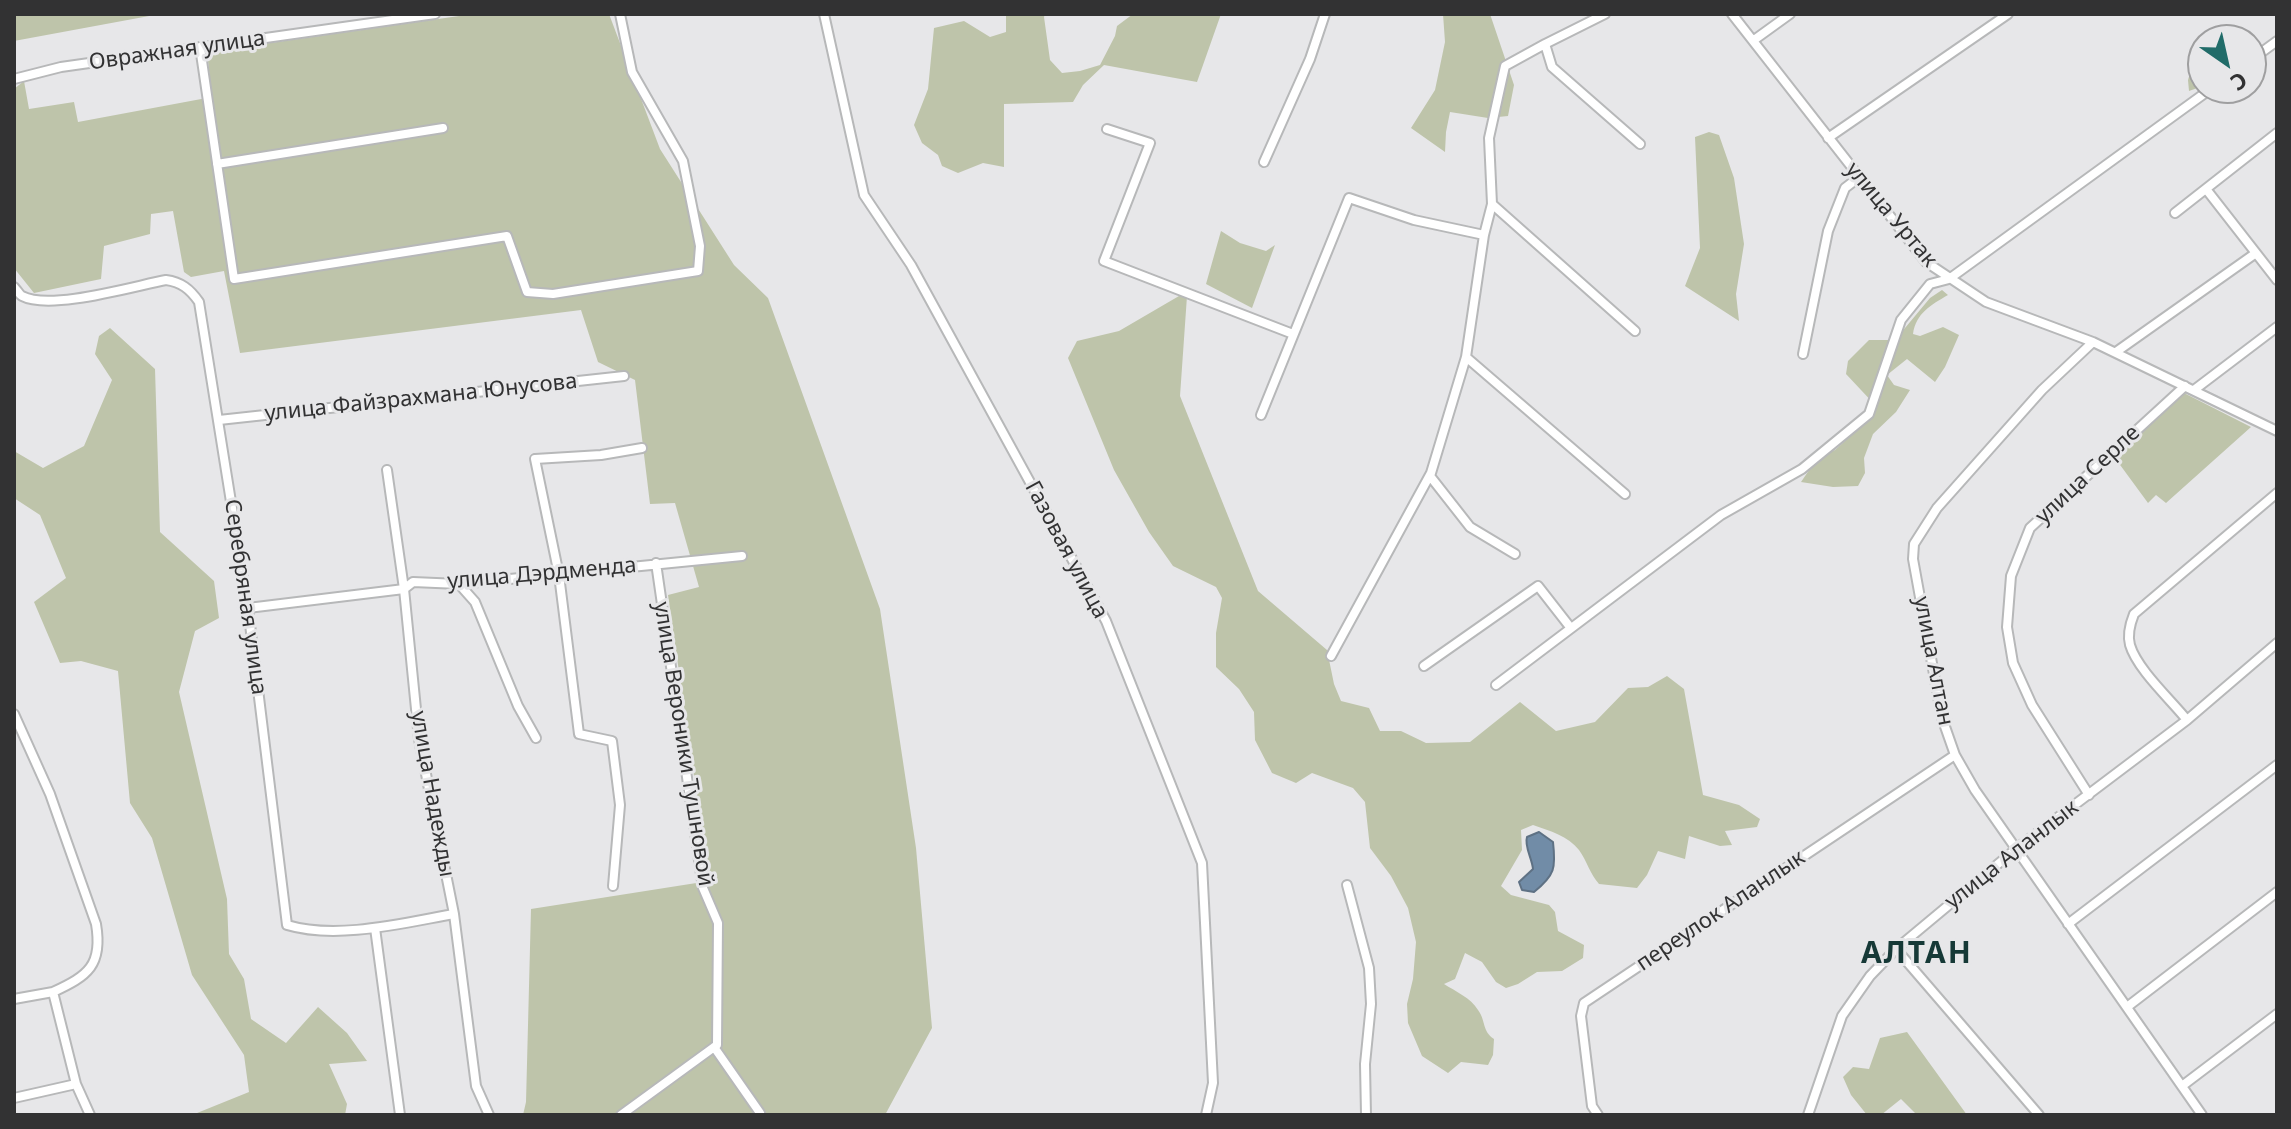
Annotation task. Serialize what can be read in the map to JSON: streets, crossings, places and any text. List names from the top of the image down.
{
  "streets": {
    "street": [
      "Овражная улица",
      "улица Уртак",
      "улица Файзрахмана Юнусова",
      "улица Серле",
      "Газовая улица",
      "улица Дэрдменда",
      "Серебряная улица",
      "улица Алтан",
      "улица Вероники Тушновой",
      "улица Надежды",
      "улица Аланлык",
      "переулок Аланлык"
    ]
  },
  "crossings": [
    ["улица Уртак", "улица Серле"],
    ["улица Уртак", "улица Алтан"],
    ["улица Файзрахмана Юнусова", "Серебряная улица"],
    ["улица Серле", "улица Аланлык"],
    ["улица Дэрдменда", "Серебряная улица"],
    ["улица Дэрдменда", "улица Вероники Тушновой"],
    ["улица Дэрдменда", "улица Надежды"],
    ["Серебряная улица", "улица Надежды"],
    ["улица Алтан", "улица Аланлык"],
    ["улица Алтан", "переулок Аланлык"]
  ],
  "districts": ["АЛТАН"],
  "north": "bottom right"
}
